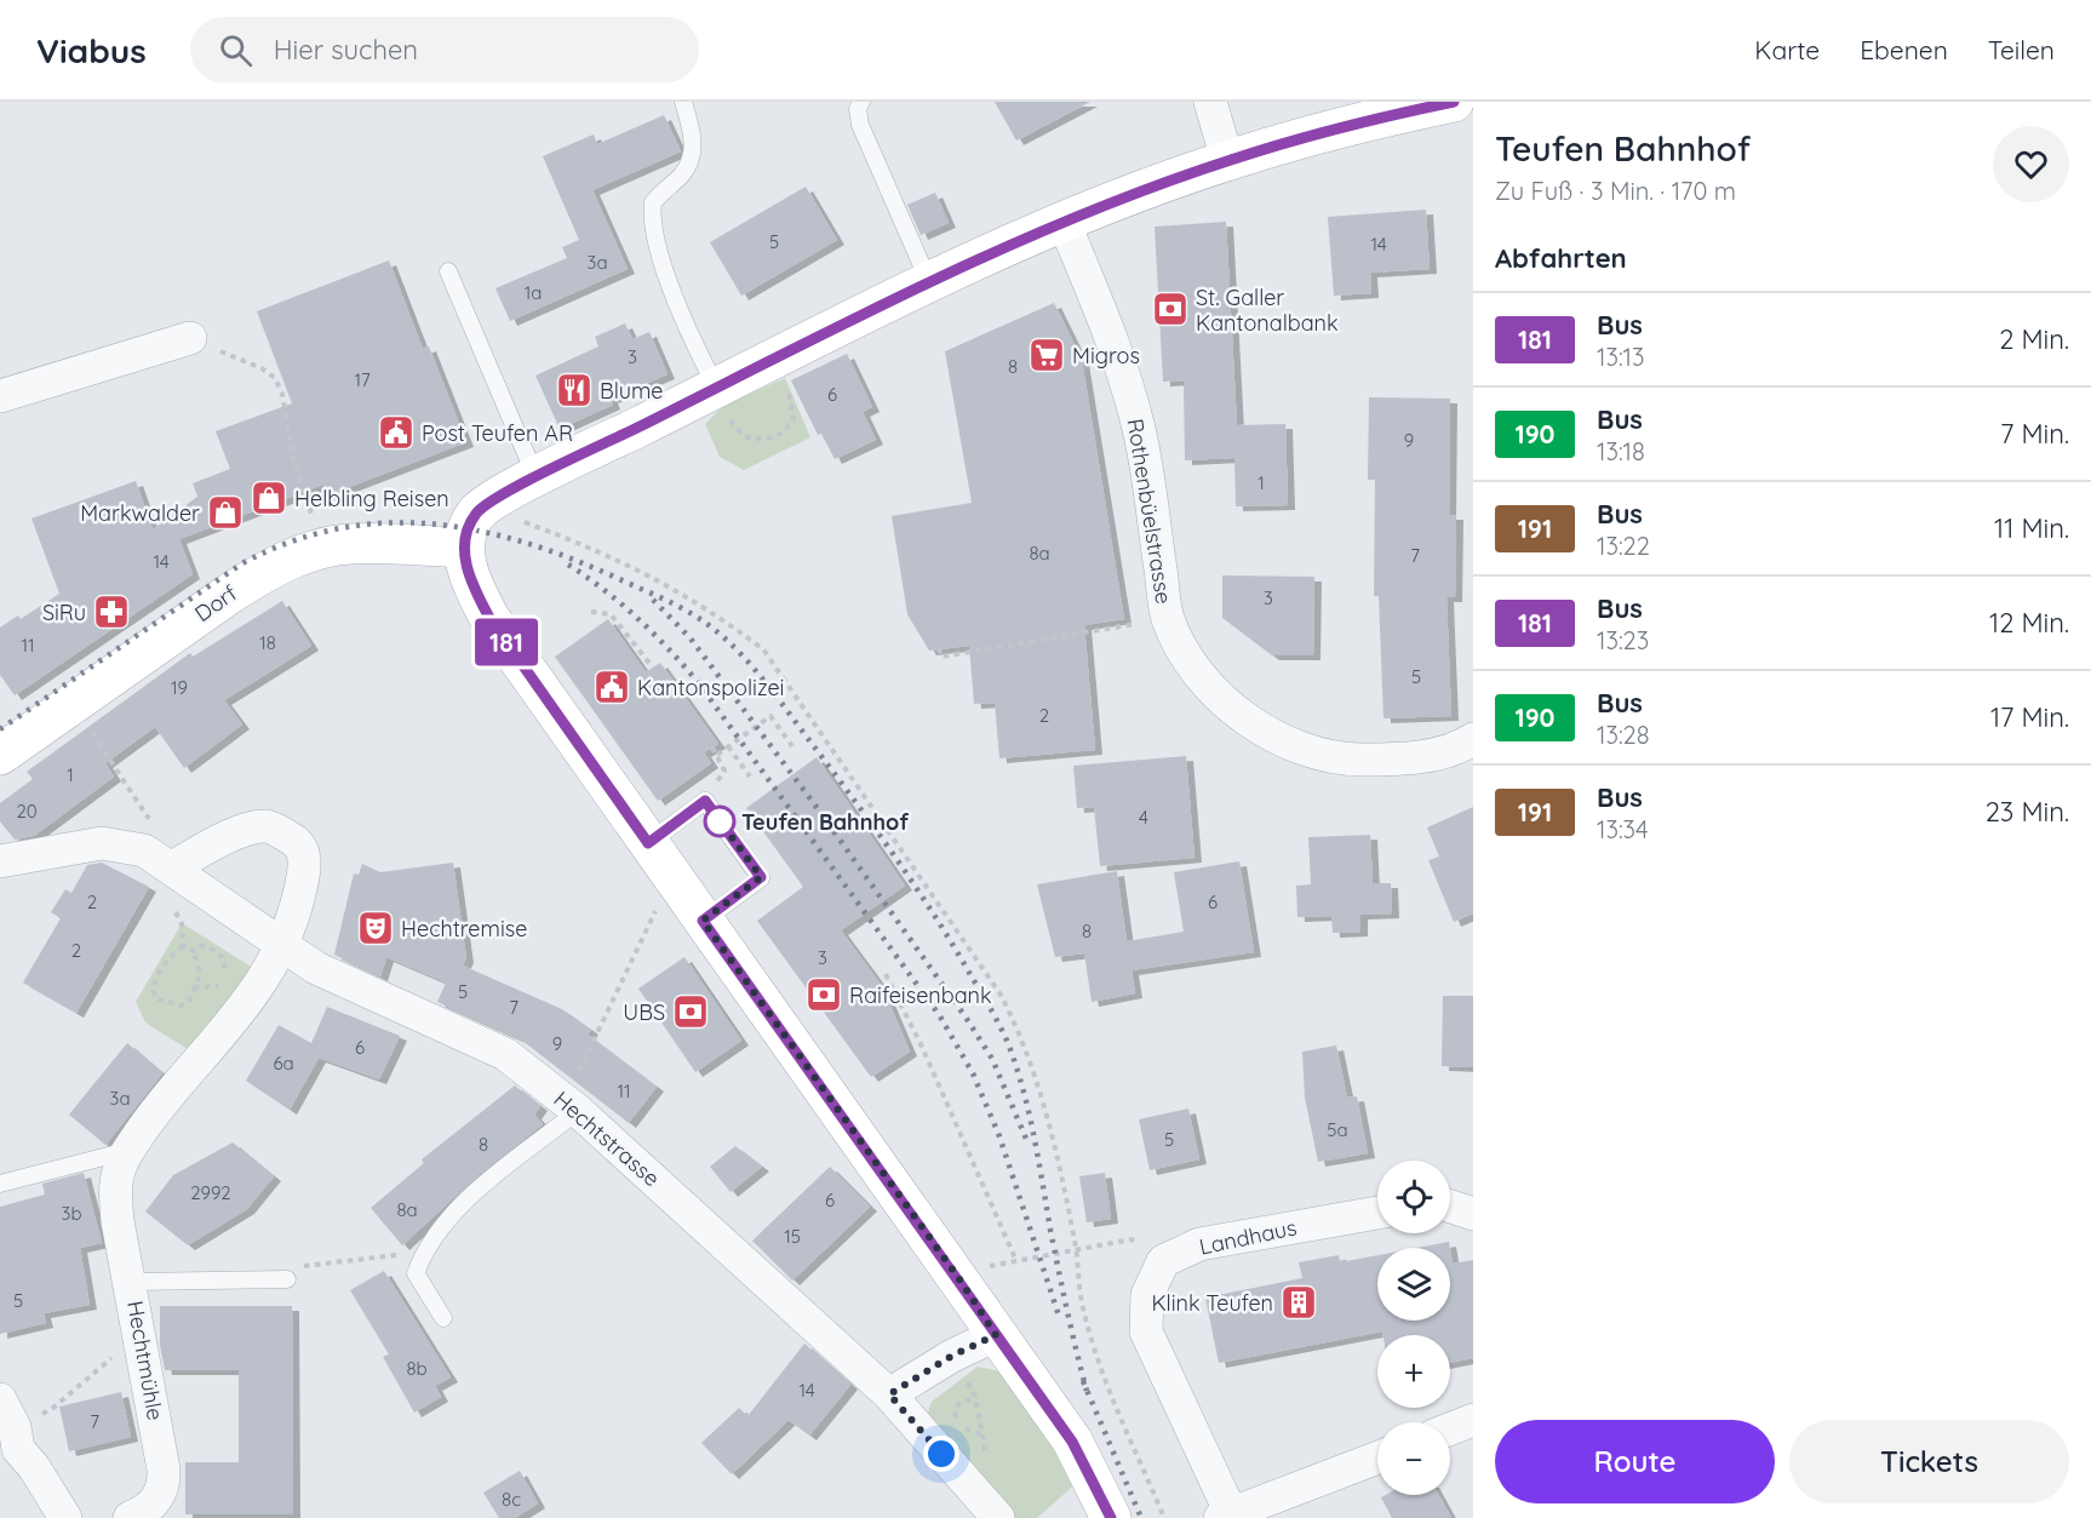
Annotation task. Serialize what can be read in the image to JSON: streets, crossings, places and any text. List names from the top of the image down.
{
  "streets": {
    "main road": ["Dorf"],
    "street": [
      "Rothenbüelstrasse",
      "Hechtstrasse",
      "Landhaus",
      "Hechtmühle"
    ]
  },
  "places": {
    "bank": ["St. Galler Kantonalbank", "Raifeisenbank", "UBS"],
    "supermarket": ["Migros"],
    "restaurant": ["Blume"],
    "public building": ["Post Teufen AR", "Kantonspolizei"],
    "shop": ["Helbling Reisen", "Markwalder"],
    "pharmacy": ["SiRu"],
    "other": ["Teufen Bahnhof"],
    "theatre": ["Hechtremise"],
    "building": ["Klink Teufen"]
  },
  "lines": ["bus line 181"],
  "house_numbers": [
    "5",
    "14",
    "3a",
    "1a",
    "3",
    "8",
    "17",
    "6",
    "9",
    "1",
    "8a",
    "7",
    "14",
    "3",
    "18",
    "11",
    "5",
    "19",
    "2",
    "1",
    "20",
    "4",
    "2",
    "6",
    "8",
    "2",
    "3",
    "5",
    "7",
    "9",
    "6",
    "6a",
    "11",
    "3a",
    "5a",
    "5",
    "8",
    "2992",
    "6",
    "8a",
    "3b",
    "15",
    "5",
    "8b",
    "14",
    "7",
    "8c"
  ],
  "page": {
    "header": "Viabus",
    "search": "Hier suchen",
    "nav": ["Karte", "Ebenen", "Teilen"],
    "on_map": "181",
    "heading": [
      ["Teufen Bahnhof", "Zu Fuß · 3 Min. · 170 m"],
      "Abfahrten"
    ],
    "list": [
      {
        "mark": "181",
        "name": "Bus",
        "note": "13:13",
        "value": "2 Min."
      },
      {
        "mark": "190",
        "name": "Bus",
        "note": "13:18",
        "value": "7 Min."
      },
      {
        "mark": "191",
        "name": "Bus",
        "note": "13:22",
        "value": "11 Min."
      },
      {
        "mark": "181",
        "name": "Bus",
        "note": "13:23",
        "value": "12 Min."
      },
      {
        "mark": "190",
        "name": "Bus",
        "note": "13:28",
        "value": "17 Min."
      },
      {
        "mark": "191",
        "name": "Bus",
        "note": "13:34",
        "value": "23 Min."
      }
    ],
    "map_buttons": ["+", "−"],
    "buttons": ["Route", "Tickets"]
  }
}
